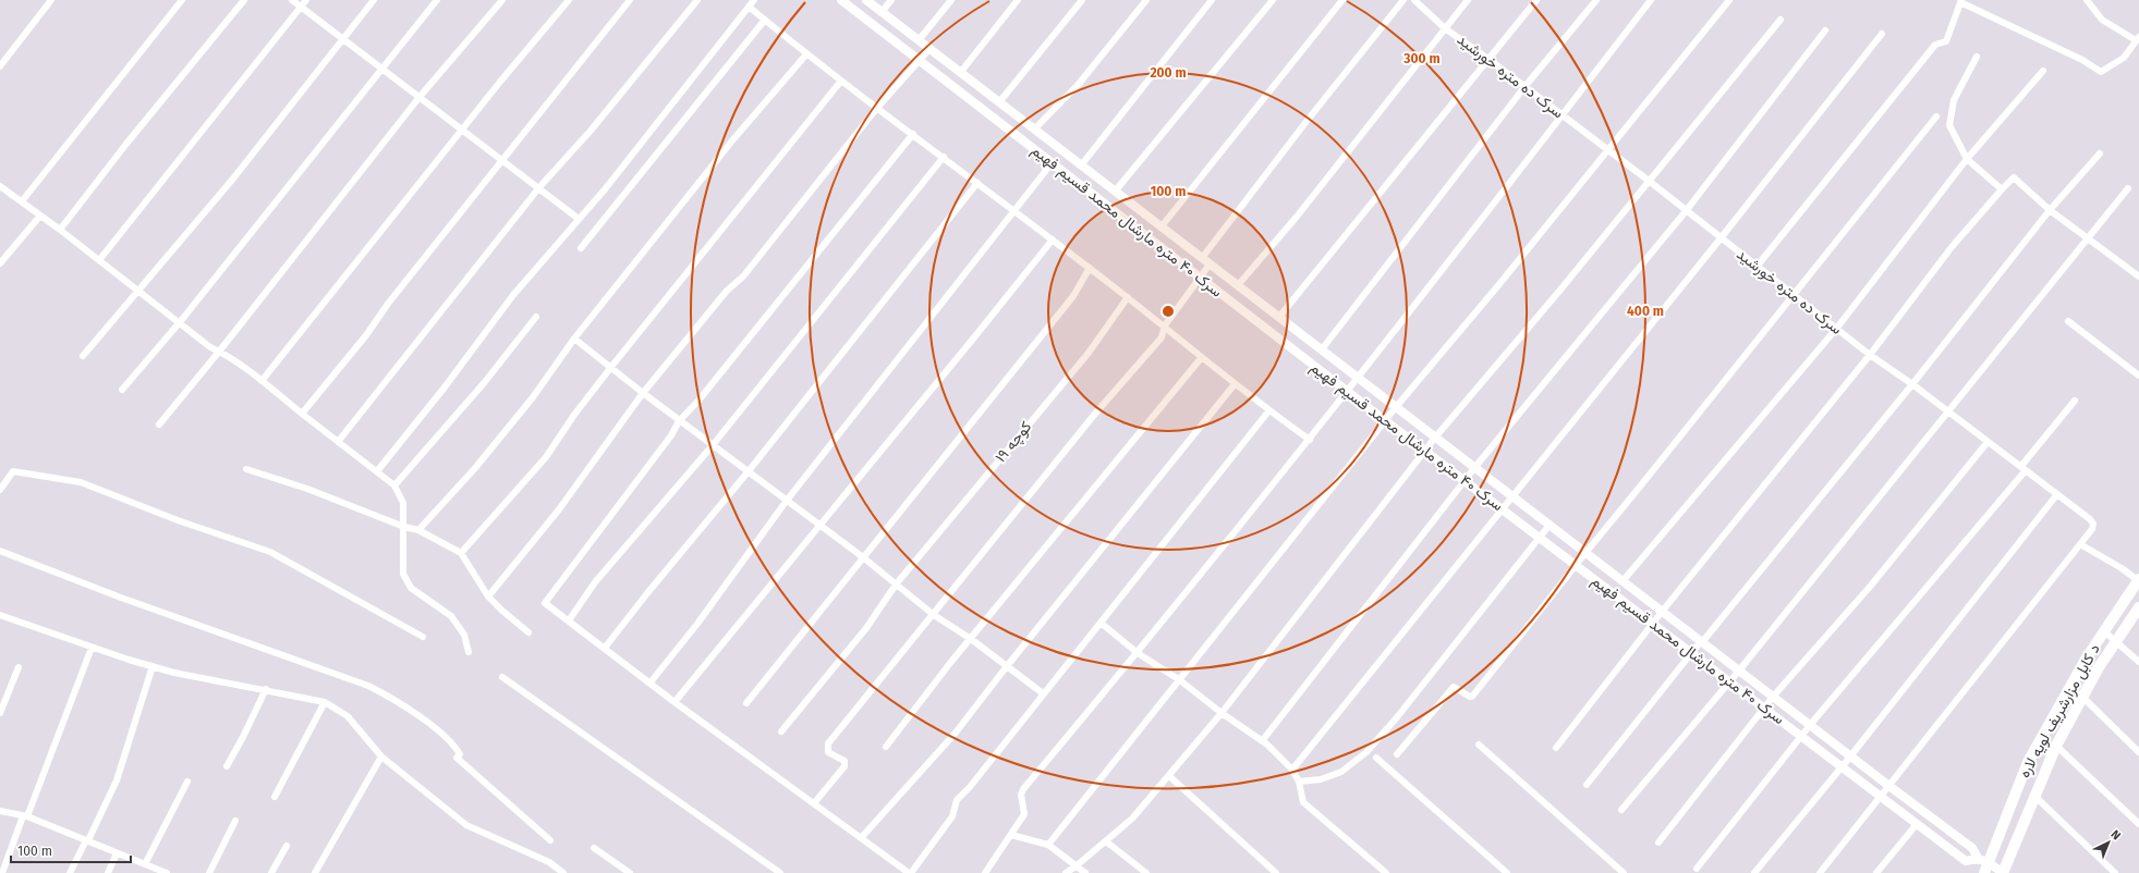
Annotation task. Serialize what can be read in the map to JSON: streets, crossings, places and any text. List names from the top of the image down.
{
  "streets": {
    "highway": ["د کابل مزارشریف لویه لاره"],
    "street": ["سرک ده متره خورشید", "سرک ۴۰ متره مارشال محمد قسیم فهیم", "کوچه ۱۹"]
  },
  "crossings": [
    ["سرک ۴۰ متره مارشال محمد قسیم فهیم", "د کابل مزارشریف لویه لاره"]
  ],
  "scale_bar": "100 m",
  "north": "top right",
  "rings": [
    "300 m",
    "200 m",
    "100 m",
    "400 m"
  ]
}
